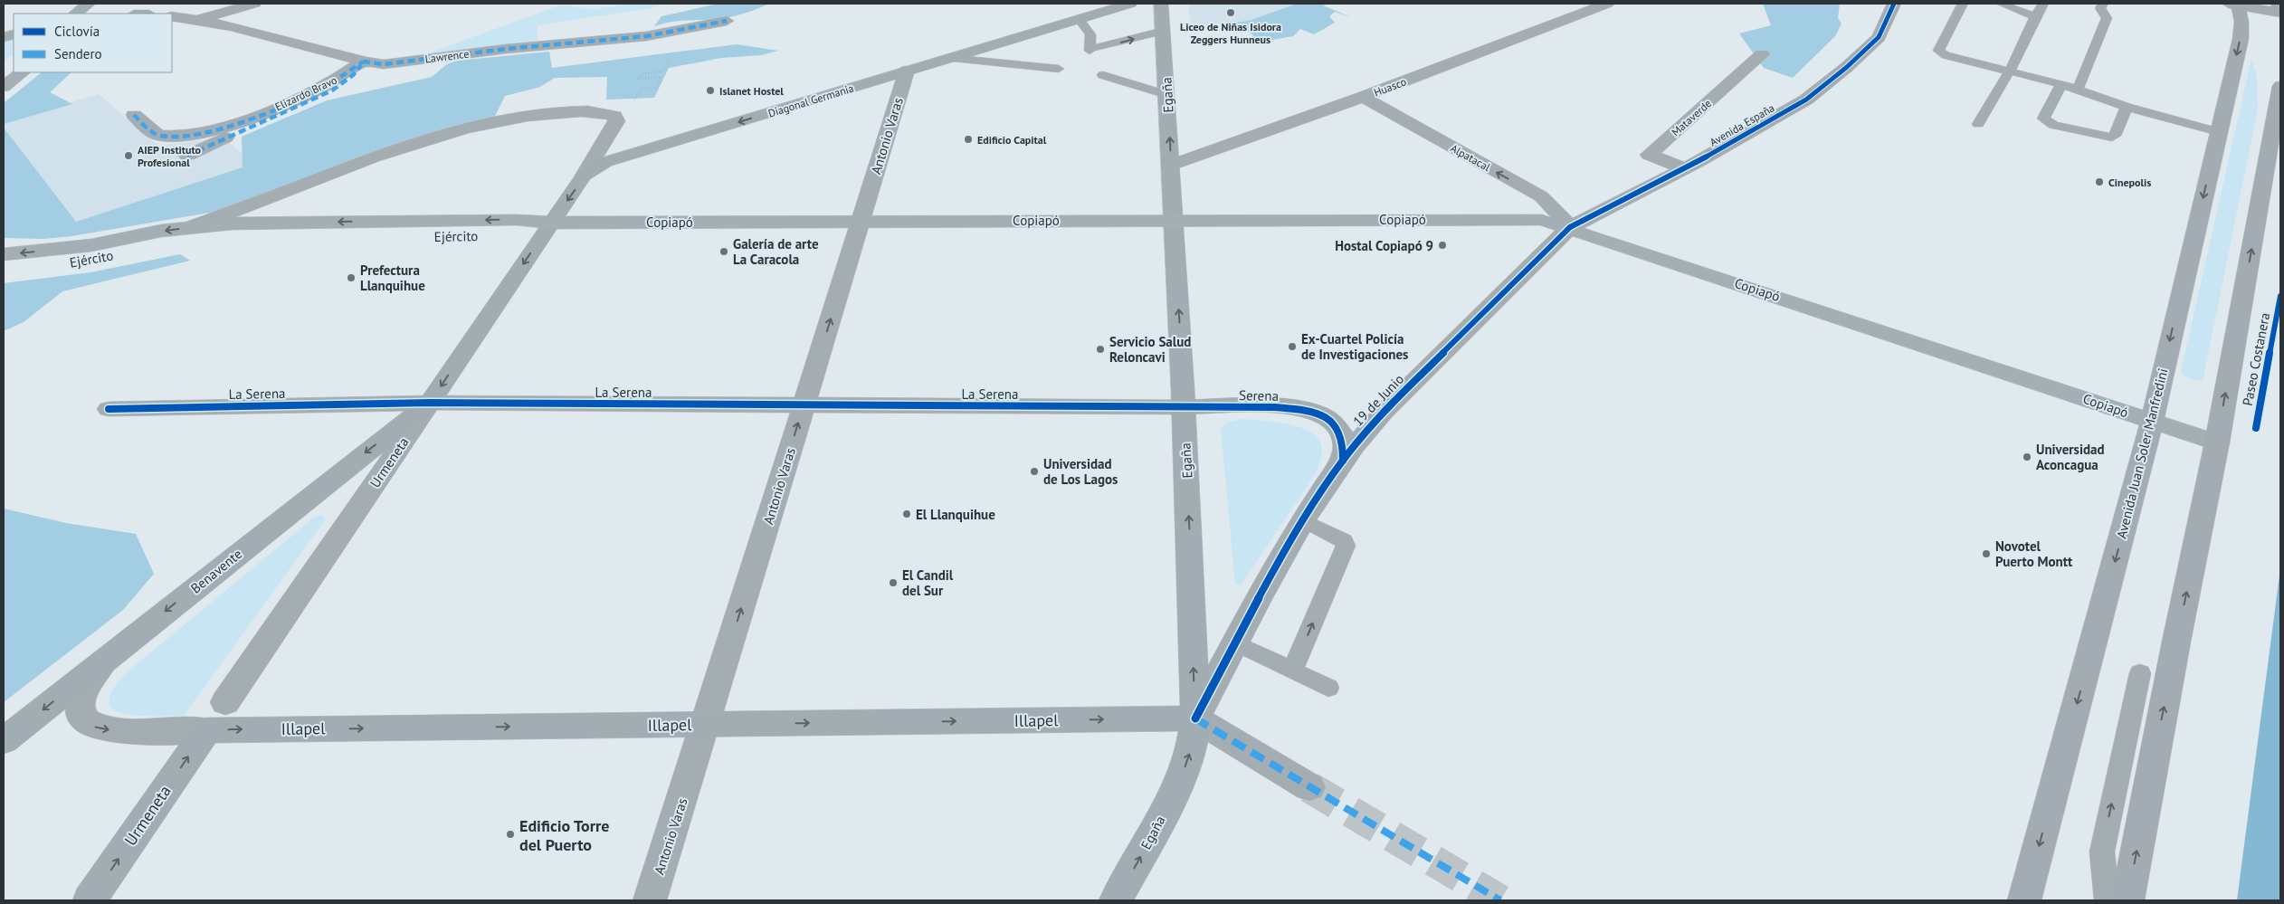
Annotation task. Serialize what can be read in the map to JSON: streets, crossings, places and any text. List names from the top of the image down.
{
  "streets": {
    "highway": ["Avenida Juan Soler Manfredini"],
    "main road": [
      "Egaña",
      "Diagonal Germania",
      "Copiapó",
      "Ejército",
      "Urmeneta",
      "Benavente",
      "Illapel"
    ],
    "street": [
      "Lawrence",
      "Huasco",
      "Elizardo Bravo",
      "Mataverde",
      "Avenida España",
      "Antonio Varas",
      "Alpatacal",
      "La Serena",
      "Serena",
      "19 de Junio"
    ],
    "cycle path": ["Paseo Costanera"]
  },
  "crossings": [
    ["Lawrence", "Elizardo Bravo"],
    ["Huasco", "Egaña"],
    ["Huasco", "Alpatacal"],
    ["Egaña", "Copiapó"],
    ["Egaña", "Serena"],
    ["Egaña", "19 de Junio"],
    ["Egaña", "Illapel"],
    ["Diagonal Germania", "Antonio Varas"],
    ["Diagonal Germania", "Copiapó"],
    ["Diagonal Germania", "Ejército"],
    ["Diagonal Germania", "Urmeneta"],
    ["Mataverde", "Avenida España"],
    ["Avenida España", "Alpatacal"],
    ["Avenida España", "Copiapó"],
    ["Avenida España", "19 de Junio"],
    ["Antonio Varas", "Copiapó"],
    ["Antonio Varas", "La Serena"],
    ["Antonio Varas", "Illapel"],
    ["Alpatacal", "Copiapó"],
    ["Alpatacal", "19 de Junio"],
    ["Copiapó", "Ejército"],
    ["Copiapó", "19 de Junio"],
    ["Copiapó", "Avenida Juan Soler Manfredini"],
    ["Copiapó", "Urmeneta"],
    ["Ejército", "Urmeneta"],
    ["La Serena", "Serena"],
    ["La Serena", "Urmeneta"],
    ["La Serena", "Benavente"],
    ["Serena", "19 de Junio"],
    ["19 de Junio", "Illapel"],
    ["Urmeneta", "Benavente"],
    ["Urmeneta", "Illapel"],
    ["Benavente", "Illapel"]
  ],
  "one_way": [
    "Egaña",
    "Diagonal Germania",
    "Antonio Varas",
    "Alpatacal",
    "Benavente",
    "Illapel"
  ],
  "places": [
    "Liceo de Niñas Isidora Zeggers Hunneus",
    "Islanet Hostel",
    "Edificio Capital",
    "AIEP Instituto Profesional",
    "Cinepolis",
    "Hostal Copiapó 9",
    "Galería de arte La Caracola",
    "Prefectura Llanquihue",
    "Ex-Cuartel Policía de Investigaciones",
    "Servicio Salud Reloncavi",
    "Universidad Aconcagua",
    "Universidad de Los Lagos",
    "El Llanquihue",
    "Novotel Puerto Montt",
    "El Candil del Sur",
    "Edificio Torre del Puerto"
  ],
  "legend": ["Ciclovía", "Sendero"]
}
